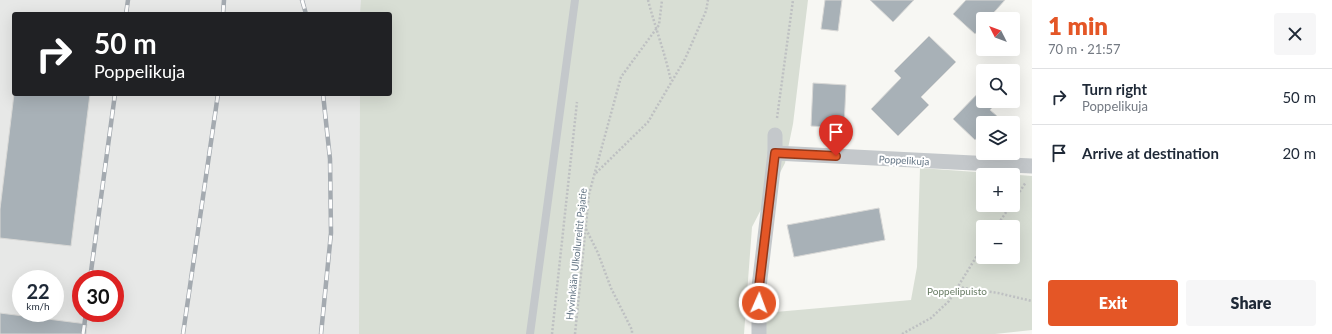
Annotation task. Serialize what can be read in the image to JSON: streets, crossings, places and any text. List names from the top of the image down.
{
  "streets": {
    "street": ["Poppelikuja"],
    "path": ["Hyvinkään Ulkoilureitit Pajatie"]
  },
  "parks": ["Poppelipuisto"],
  "north": "top left",
  "page": {
    "heading": ["1 min", "70 m · 21:57"],
    "map_buttons": ["+", "−"],
    "turn": ["50 m", "Poppelikuja"],
    "list": [
      {
        "name": "Turn right",
        "note": "Poppelikuja",
        "value": "50 m"
      },
      {
        "name": "Arrive at destination",
        "value": "20 m"
      }
    ],
    "speed": "22 km/h",
    "limit": "30",
    "buttons": ["Exit", "Share"]
  }
}
